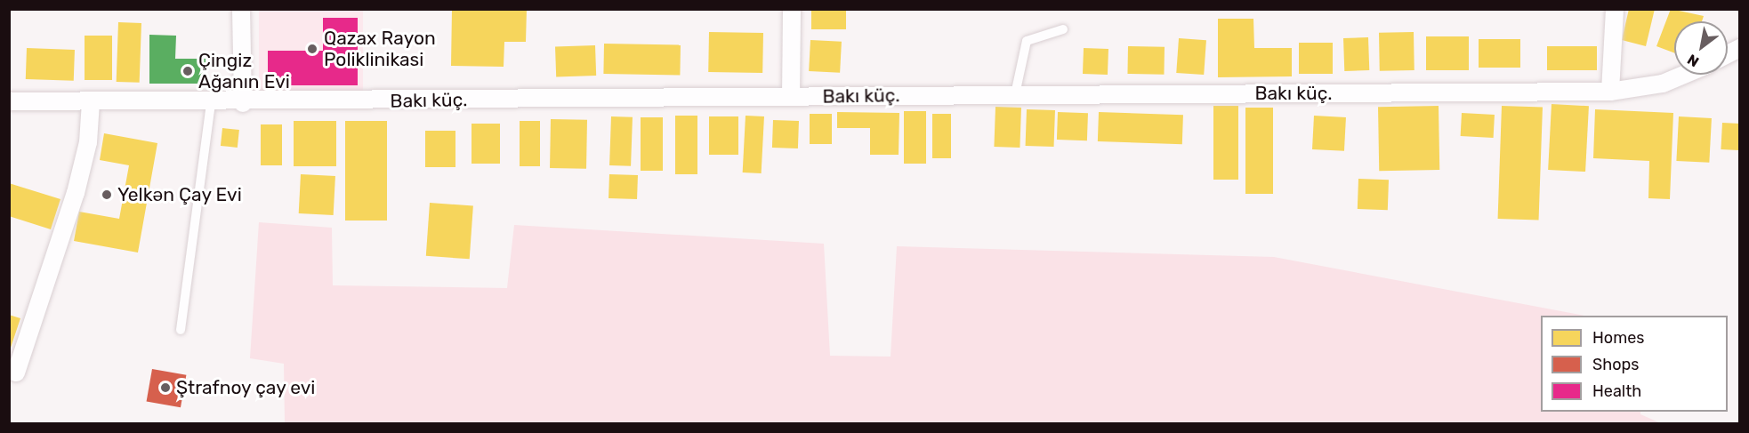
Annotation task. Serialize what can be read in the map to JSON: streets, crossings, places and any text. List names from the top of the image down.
{
  "streets": {
    "street": ["Bakı küç."]
  },
  "places": [
    "Qazax Rayon Poliklinikasi",
    "Çingiz Ağanın Evi",
    "Yelkən Çay Evi",
    "Ştrafnoy çay evi"
  ],
  "legend": ["Homes", "Shops", "Health"],
  "north": "bottom left"
}
